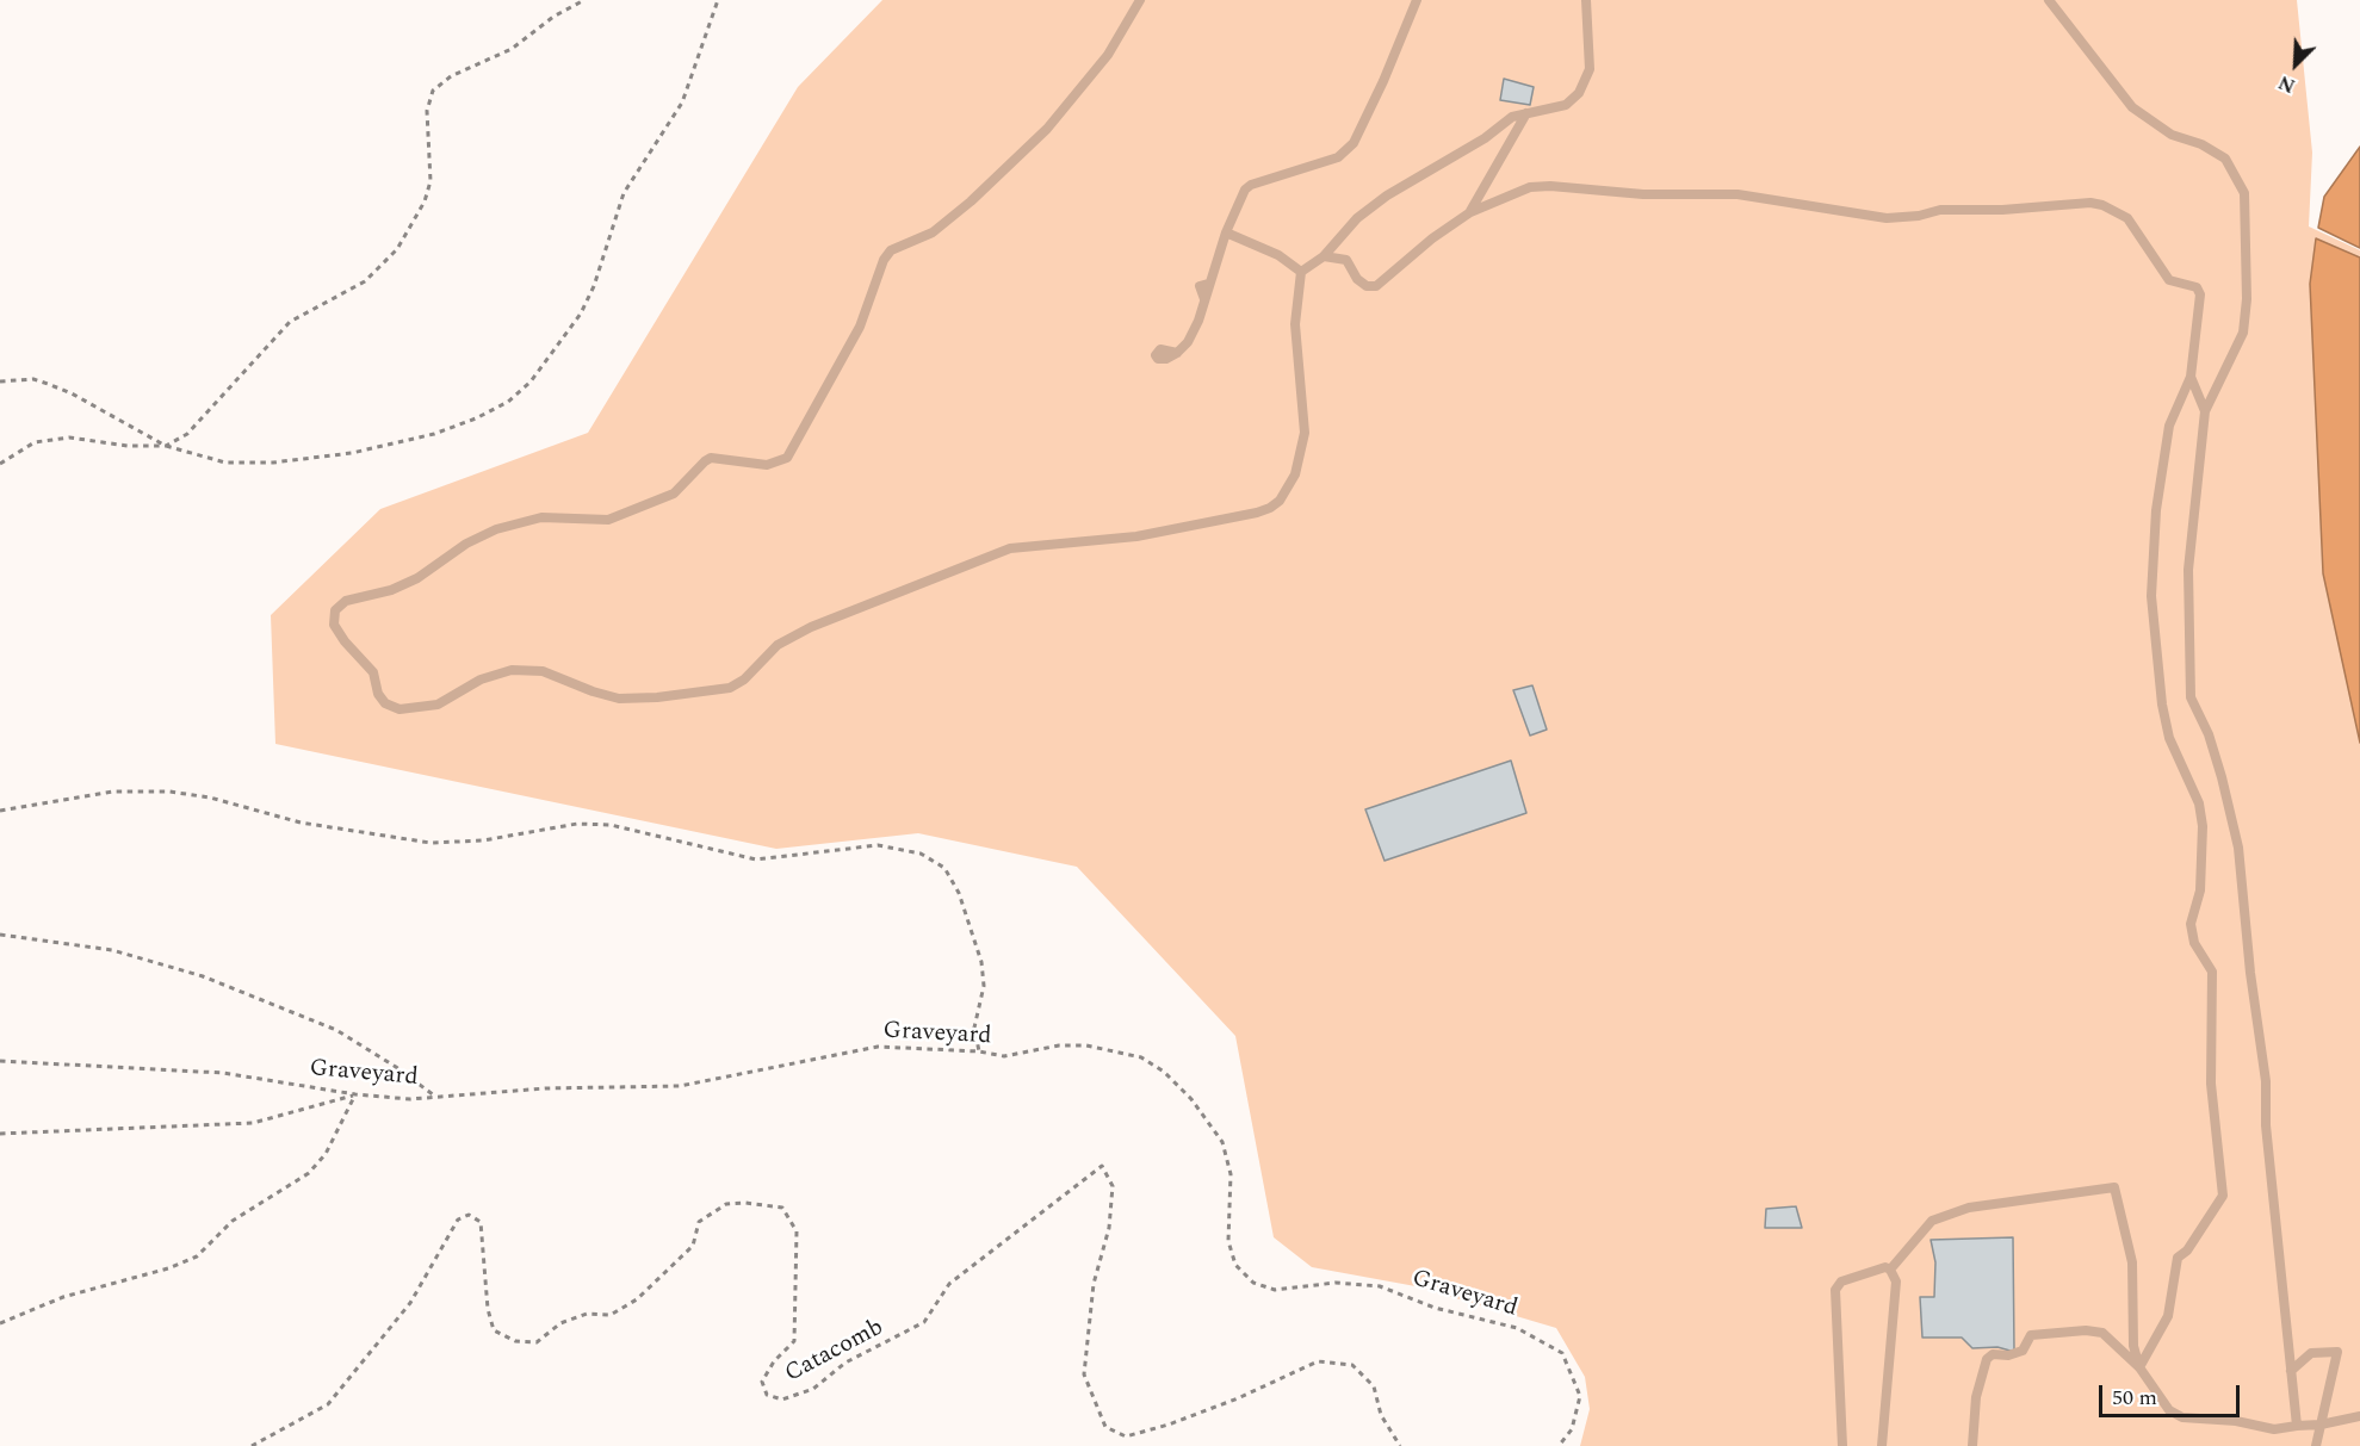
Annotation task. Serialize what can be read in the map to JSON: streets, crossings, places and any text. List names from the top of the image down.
{
  "streets": {
    "path": ["Graveyard", "Catacomb"]
  },
  "scale_bar": "50 m",
  "north": "bottom left"
}
